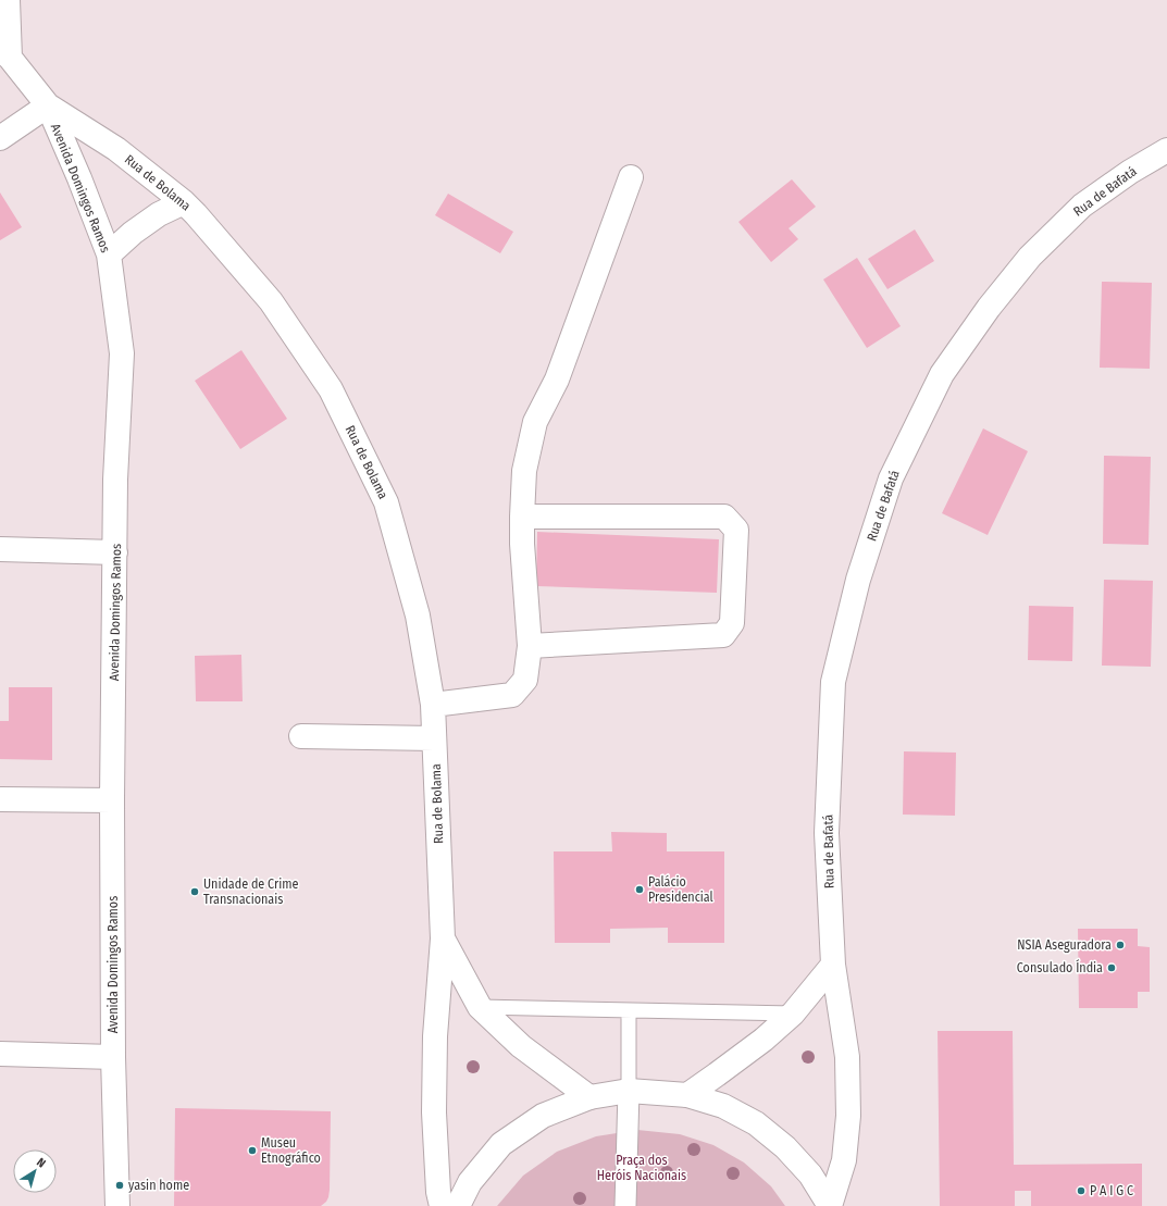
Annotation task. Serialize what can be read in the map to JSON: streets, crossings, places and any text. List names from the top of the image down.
{
  "streets": {
    "street": ["Rua de Bolama", "Avenida Domingos Ramos", "Rua de Bafatá"]
  },
  "crossings": [
    ["Rua de Bolama", "Avenida Domingos Ramos"]
  ],
  "parks": ["Praça dos Heróis Nacionais"],
  "places": [
    "Palácio Presidencial",
    "Unidade de Crime Transnacionais",
    "NSIA Aseguradora",
    "Consulado Índia",
    "Museu Etnográfico",
    "yasin home",
    "P A I G C"
  ],
  "north": "top right"
}
